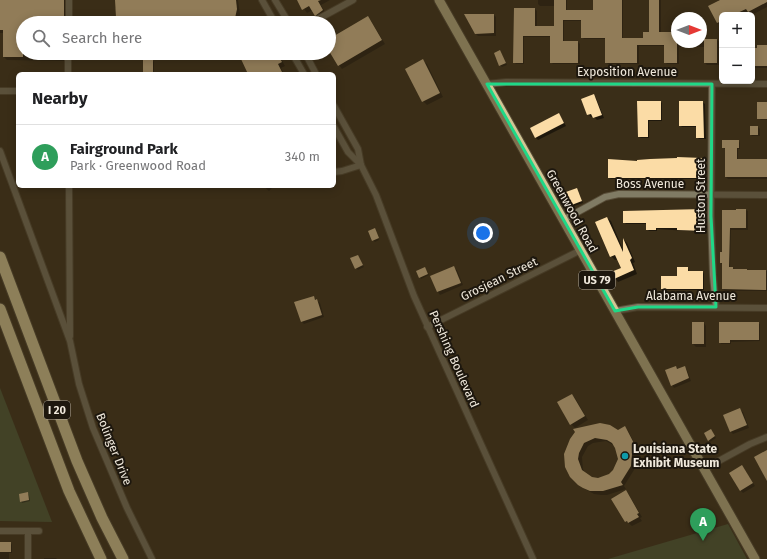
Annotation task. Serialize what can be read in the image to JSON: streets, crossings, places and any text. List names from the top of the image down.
{
  "streets": {
    "highway": ["I 20"],
    "main road": ["Greenwood Road", "US 79"],
    "street": [
      "Exposition Avenue",
      "Boss Avenue",
      "Huston Street",
      "Grosjean Street",
      "Alabama Avenue",
      "Pershing Boulevard",
      "Bolinger Drive"
    ]
  },
  "crossings": [
    ["Exposition Avenue", "Huston Street"],
    ["Exposition Avenue", "Greenwood Road"],
    ["Boss Avenue", "Huston Street"],
    ["Boss Avenue", "Greenwood Road"],
    ["Huston Street", "Alabama Avenue"],
    ["Greenwood Road", "Grosjean Street"],
    ["Greenwood Road", "Alabama Avenue"],
    ["Grosjean Street", "Pershing Boulevard"]
  ],
  "places": ["Louisiana State Exhibit Museum"],
  "north": "right",
  "page": {
    "map_buttons": ["+", "−"],
    "search": "Search here",
    "heading": "Nearby",
    "list": [
      {
        "mark": "A",
        "name": "Fairground Park",
        "note": "Park · Greenwood Road",
        "value": "340 m"
      }
    ],
    "pins": "A"
  }
}
